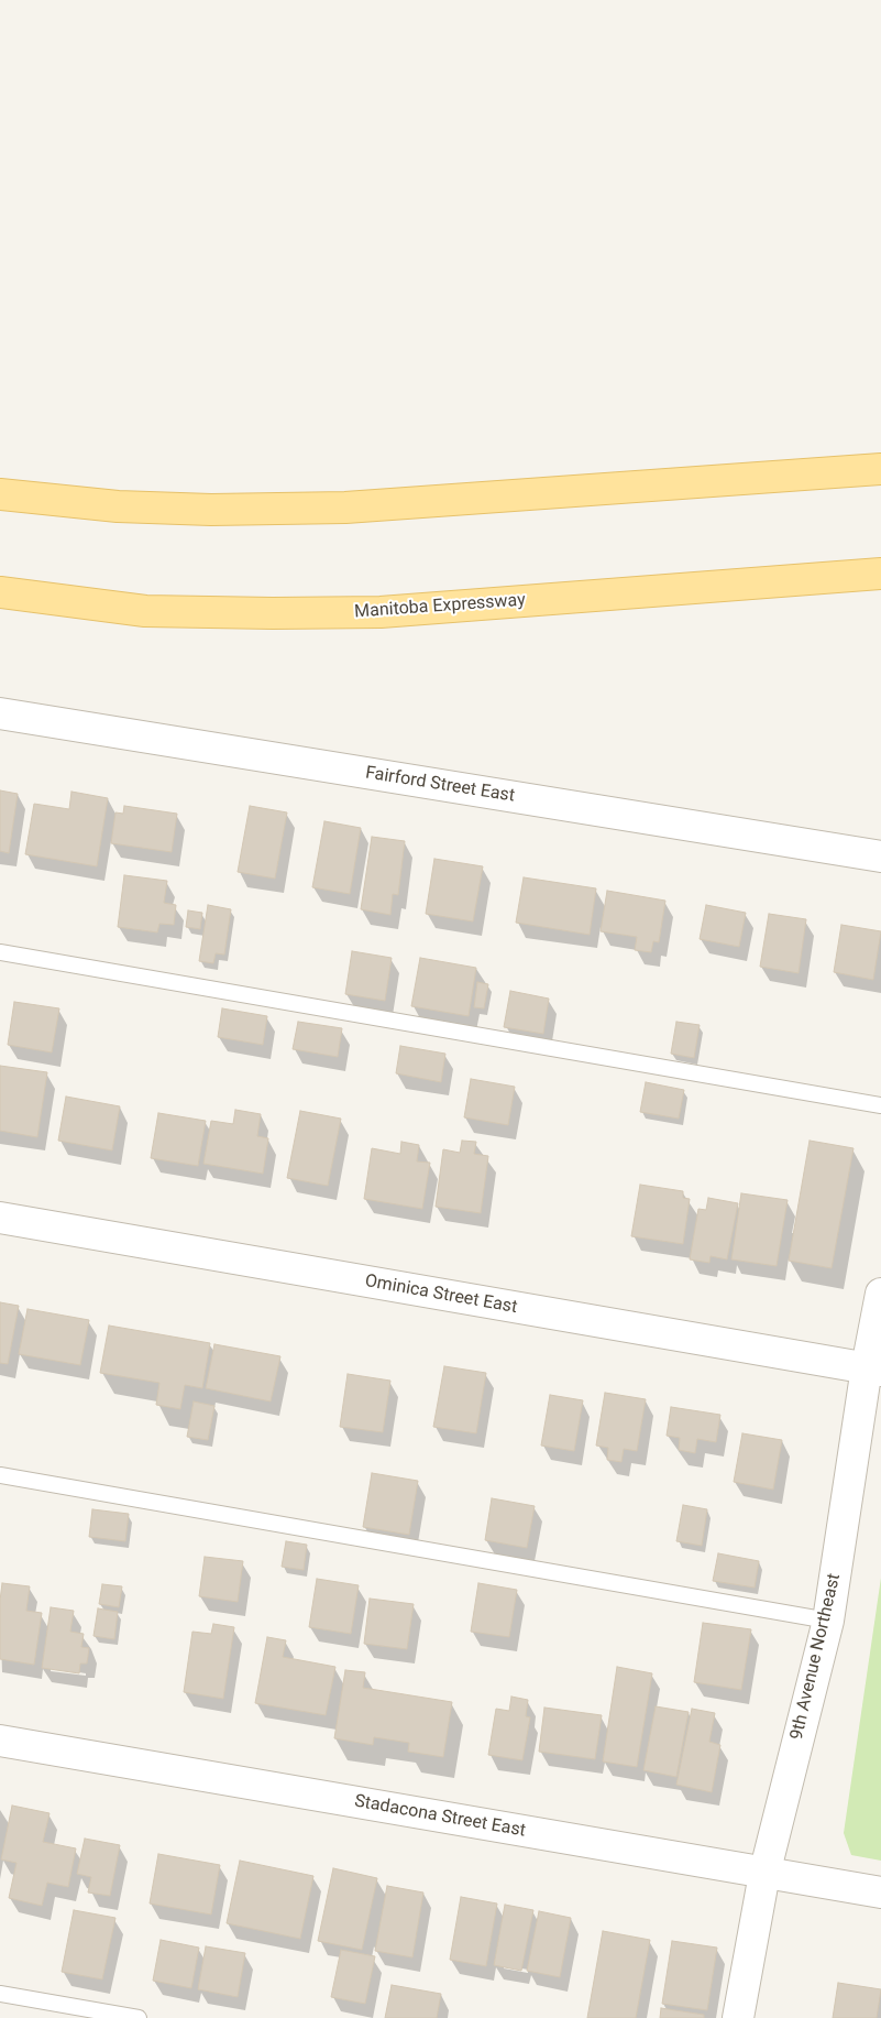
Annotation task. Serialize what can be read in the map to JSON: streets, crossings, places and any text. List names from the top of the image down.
{
  "streets": {
    "main road": ["Manitoba Expressway"],
    "street": [
      "Fairford Street East",
      "Ominica Street East",
      "9th Avenue Northeast",
      "Stadacona Street East"
    ]
  },
  "crossings": [
    ["Ominica Street East", "9th Avenue Northeast"],
    ["9th Avenue Northeast", "Stadacona Street East"]
  ]
}
